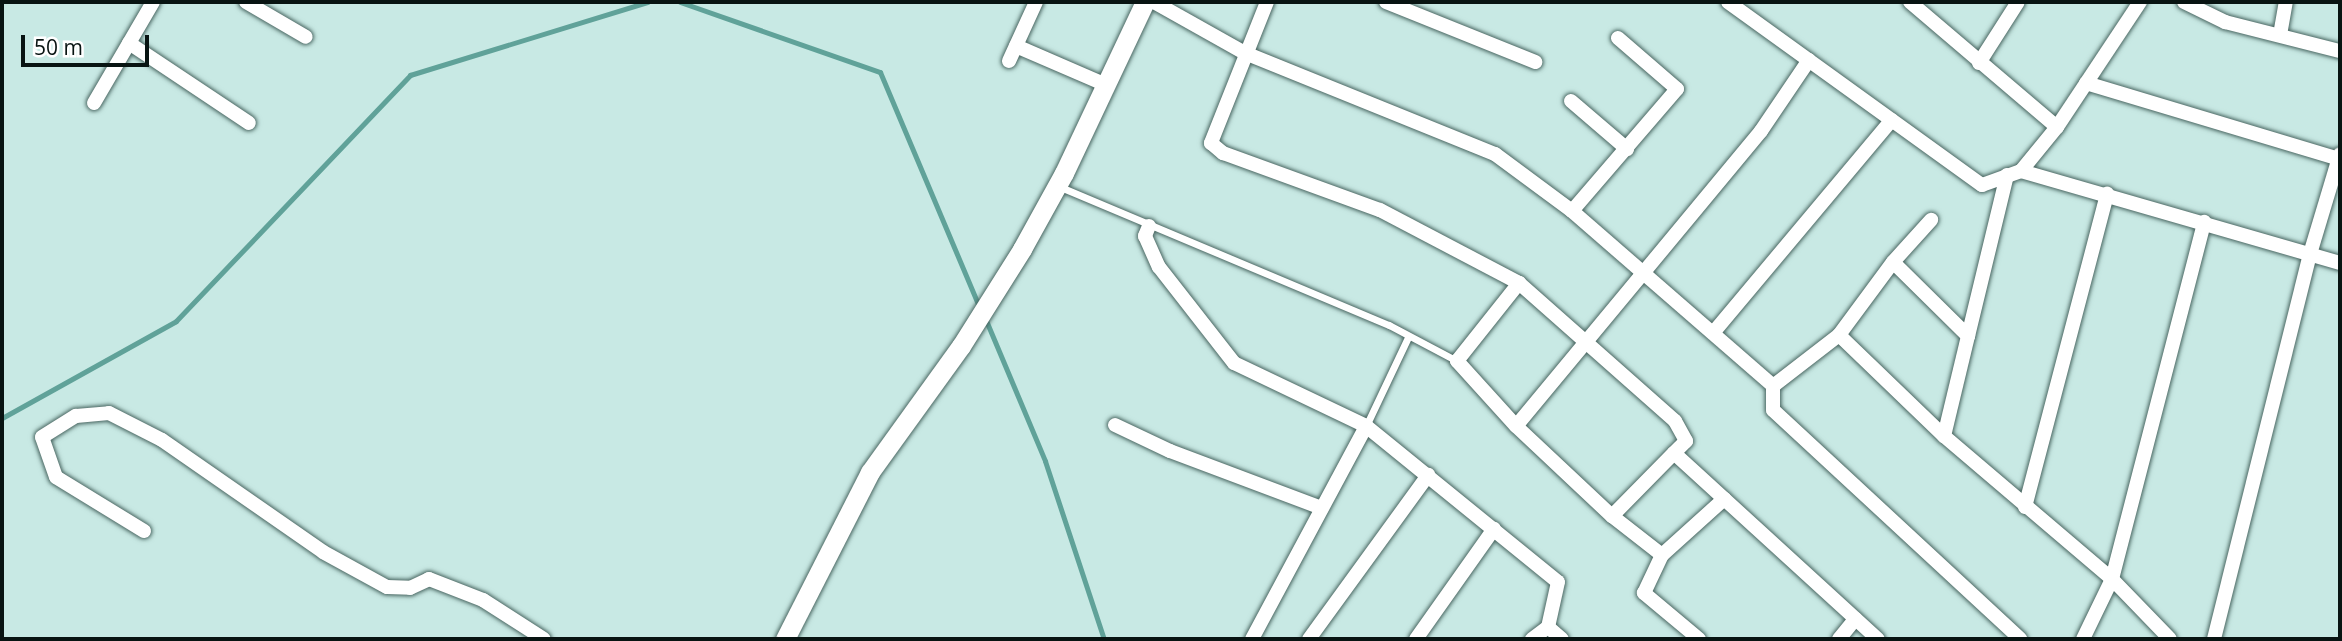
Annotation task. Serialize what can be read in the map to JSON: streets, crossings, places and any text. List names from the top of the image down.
{
  "scale_bar": "50 m"
}
